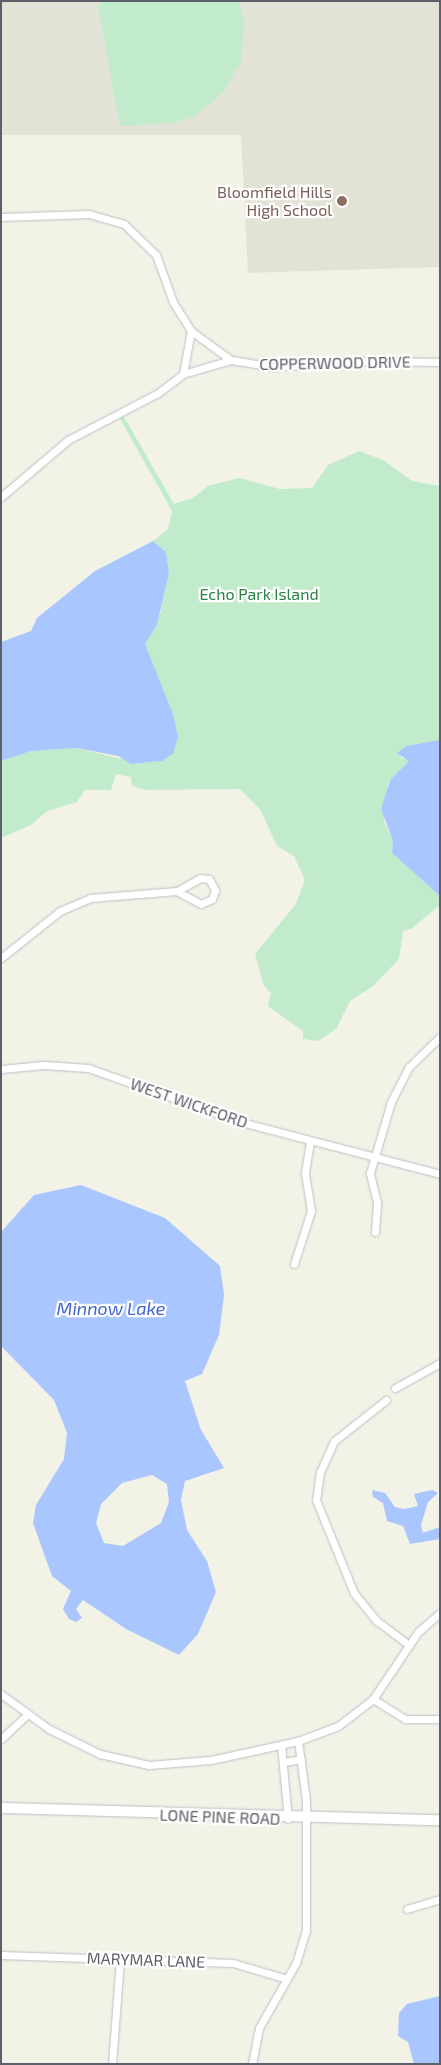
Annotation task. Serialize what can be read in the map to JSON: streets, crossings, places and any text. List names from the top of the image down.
{
  "streets": {
    "street": [
      "COPPERWOOD DRIVE",
      "WEST WICKFORD",
      "LONE PINE ROAD",
      "MARYMAR LANE"
    ]
  },
  "water": ["Minnow Lake"],
  "parks": ["Echo Park Island"],
  "places": ["Bloomfield Hills High School"]
}
